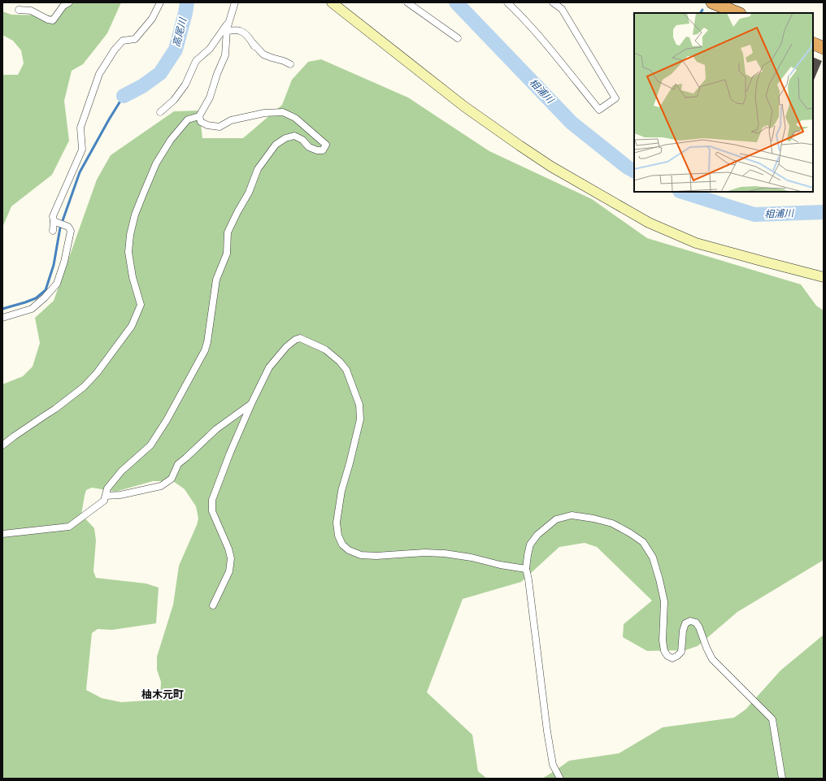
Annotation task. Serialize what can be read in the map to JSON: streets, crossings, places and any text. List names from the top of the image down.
{
  "districts": ["柚木元町"],
  "water": ["高尾川", "相浦川"]
}
